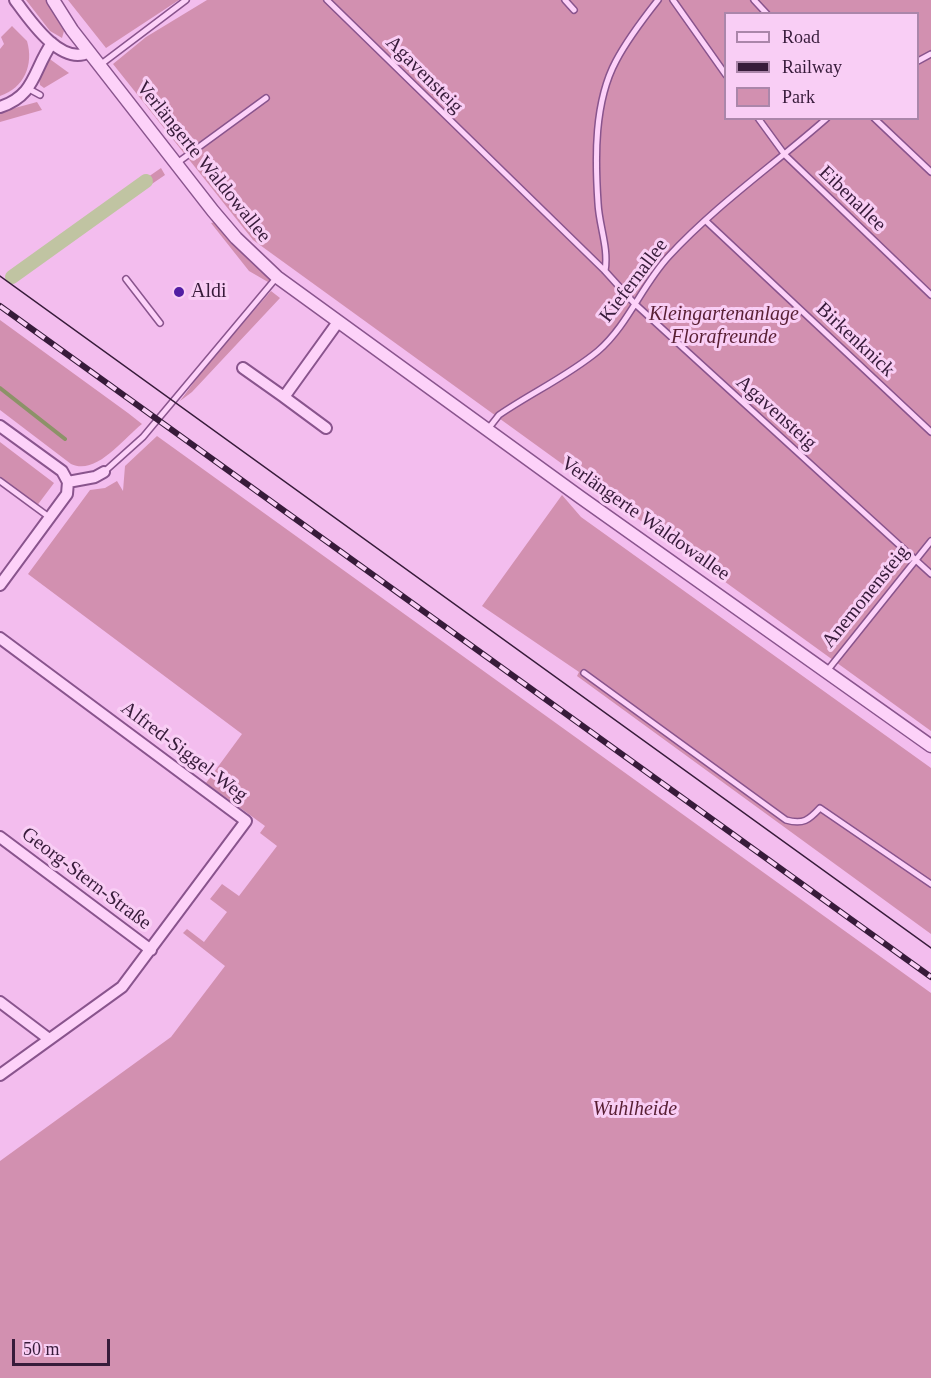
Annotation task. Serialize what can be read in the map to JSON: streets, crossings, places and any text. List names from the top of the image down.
{
  "streets": {
    "street": ["Verlängerte Waldowallee", "Alfred-Siggel-Weg", "Georg-Stern-Straße"],
    "lane": [
      "Agavensteig",
      "Eibenallee",
      "Kiefernallee",
      "Birkenknick",
      "Anemonensteig"
    ]
  },
  "crossings": [
    ["Agavensteig", "Kiefernallee"],
    ["Agavensteig", "Anemonensteig"],
    ["Verlängerte Waldowallee", "Kiefernallee"],
    ["Verlängerte Waldowallee", "Anemonensteig"],
    ["Eibenallee", "Kiefernallee"],
    ["Kiefernallee", "Birkenknick"],
    ["Alfred-Siggel-Weg", "Georg-Stern-Straße"]
  ],
  "parks": ["Kleingartenanlage Florafreunde", "Wuhlheide"],
  "places": ["Aldi"],
  "legend": ["Road", "Railway", "Park"],
  "scale_bar": "50 m"
}
